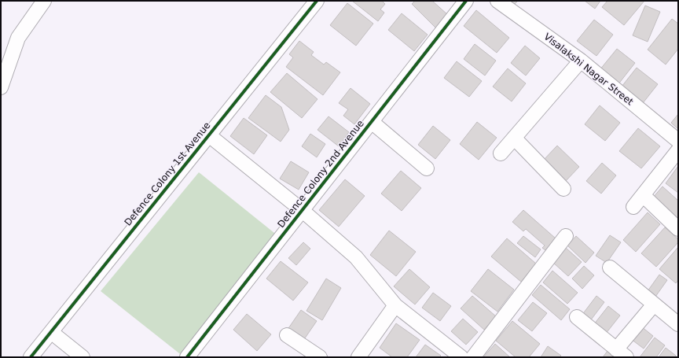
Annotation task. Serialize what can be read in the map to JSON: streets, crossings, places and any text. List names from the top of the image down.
{
  "streets": {
    "street": ["Visalakshi Nagar Street", "Defence Colony 1st Avenue", "Defence Colony 2nd Avenue"]
  }
}
